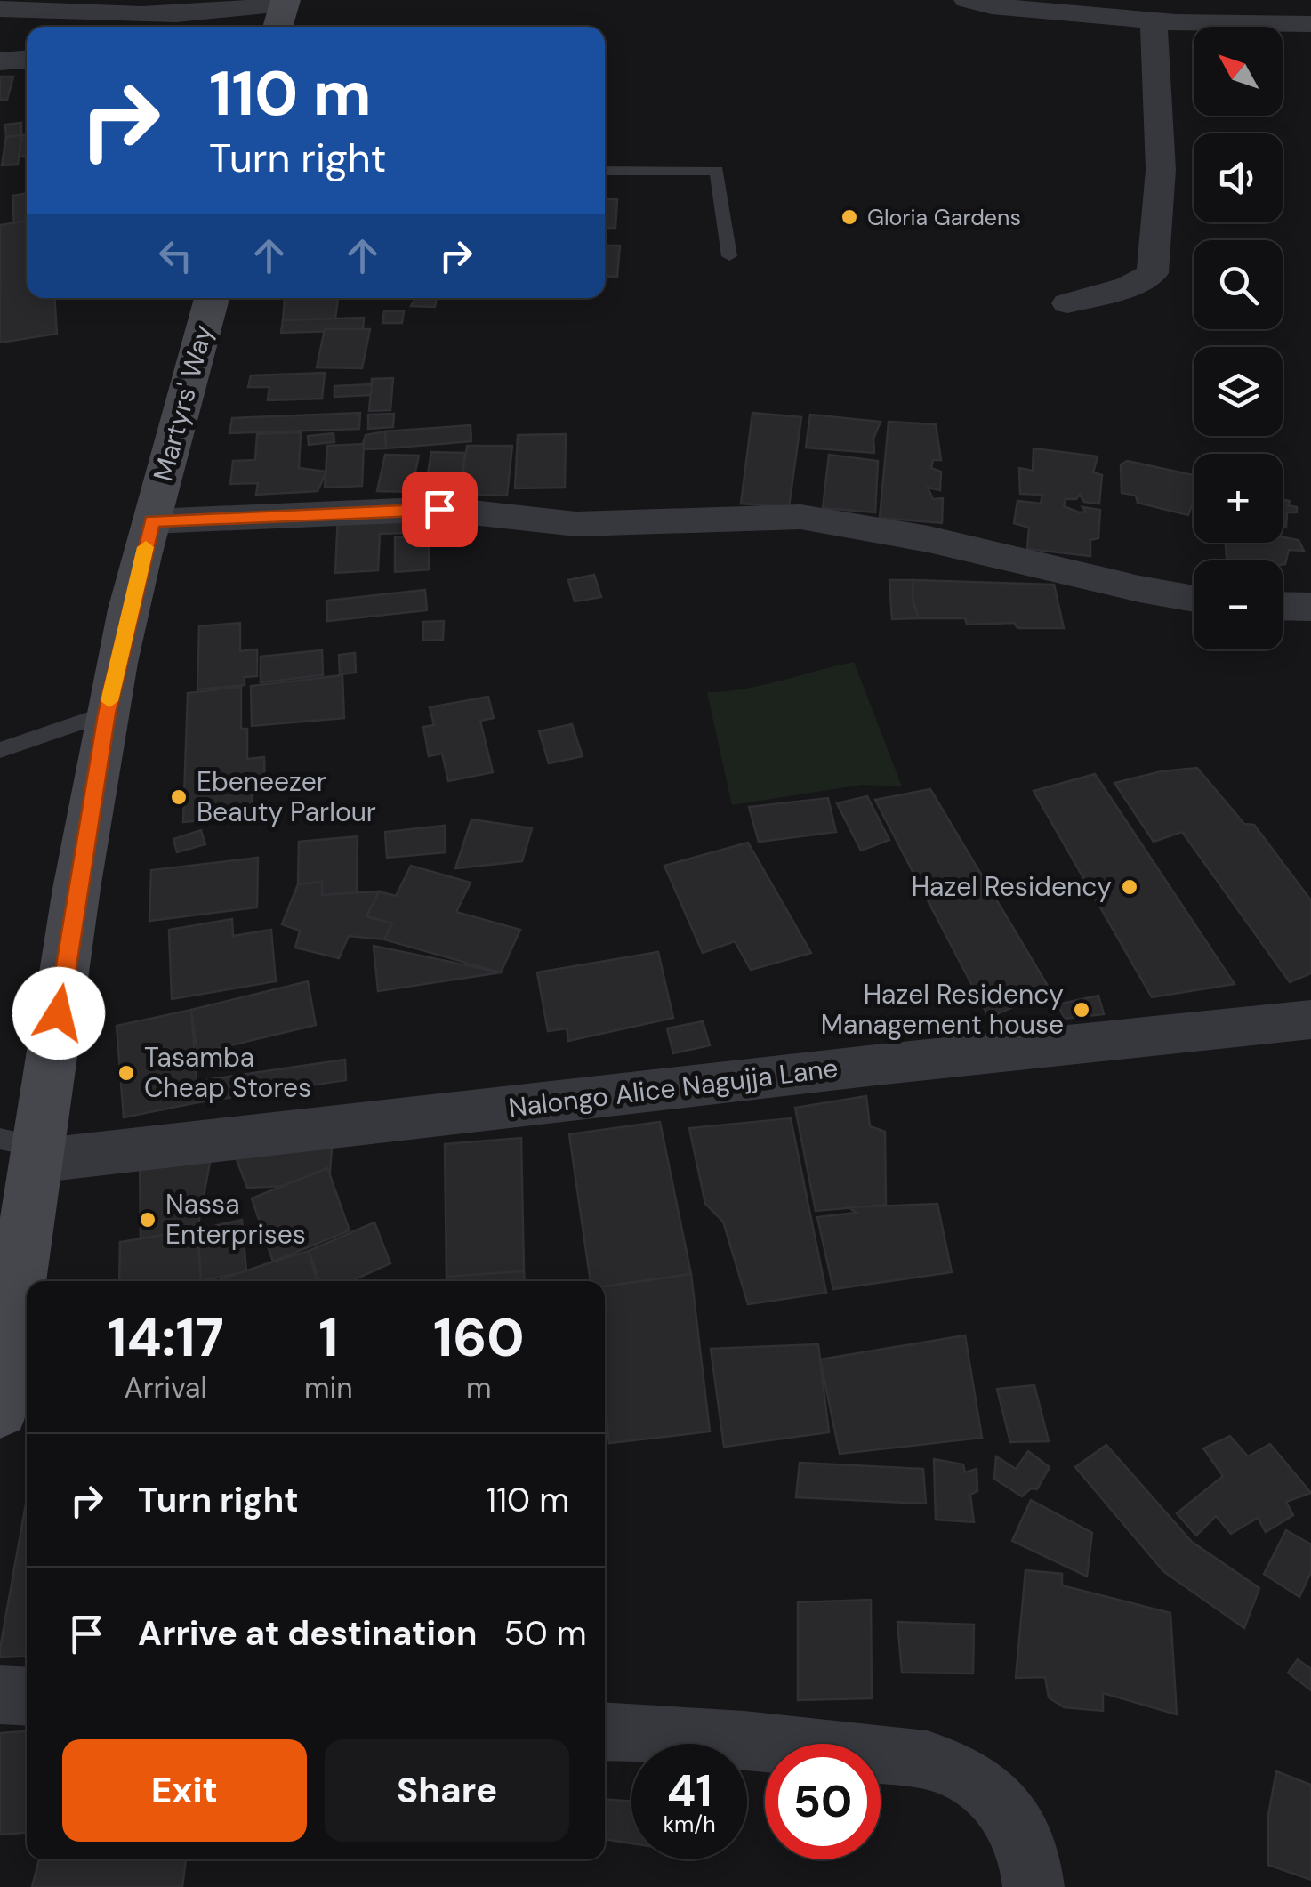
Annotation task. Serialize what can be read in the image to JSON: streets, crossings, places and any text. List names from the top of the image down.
{
  "streets": {
    "main road": ["Martyrs' Way"],
    "street": ["Nalongo Alice Nagujja Lane"]
  },
  "crossings": [
    ["Martyrs' Way", "Nalongo Alice Nagujja Lane"]
  ],
  "places": [
    "Gloria Gardens",
    "Ebeneezer Beauty Parlour",
    "Hazel Residency",
    "Hazel Residency Management house",
    "Tasamba Cheap Stores",
    "Nassa Enterprises"
  ],
  "north": "top left",
  "page": {
    "map_buttons": ["+", "−"],
    "turn": ["110 m", "Turn right"],
    "eta": [
      "14:17",
      "Arrival",
      "1",
      "min",
      "160",
      "m"
    ],
    "list": [
      {
        "name": "Turn right",
        "value": "110 m"
      },
      {
        "name": "Arrive at destination",
        "value": "50 m"
      }
    ],
    "buttons": ["Exit", "Share"],
    "speed": "41 km/h",
    "limit": "50"
  }
}
